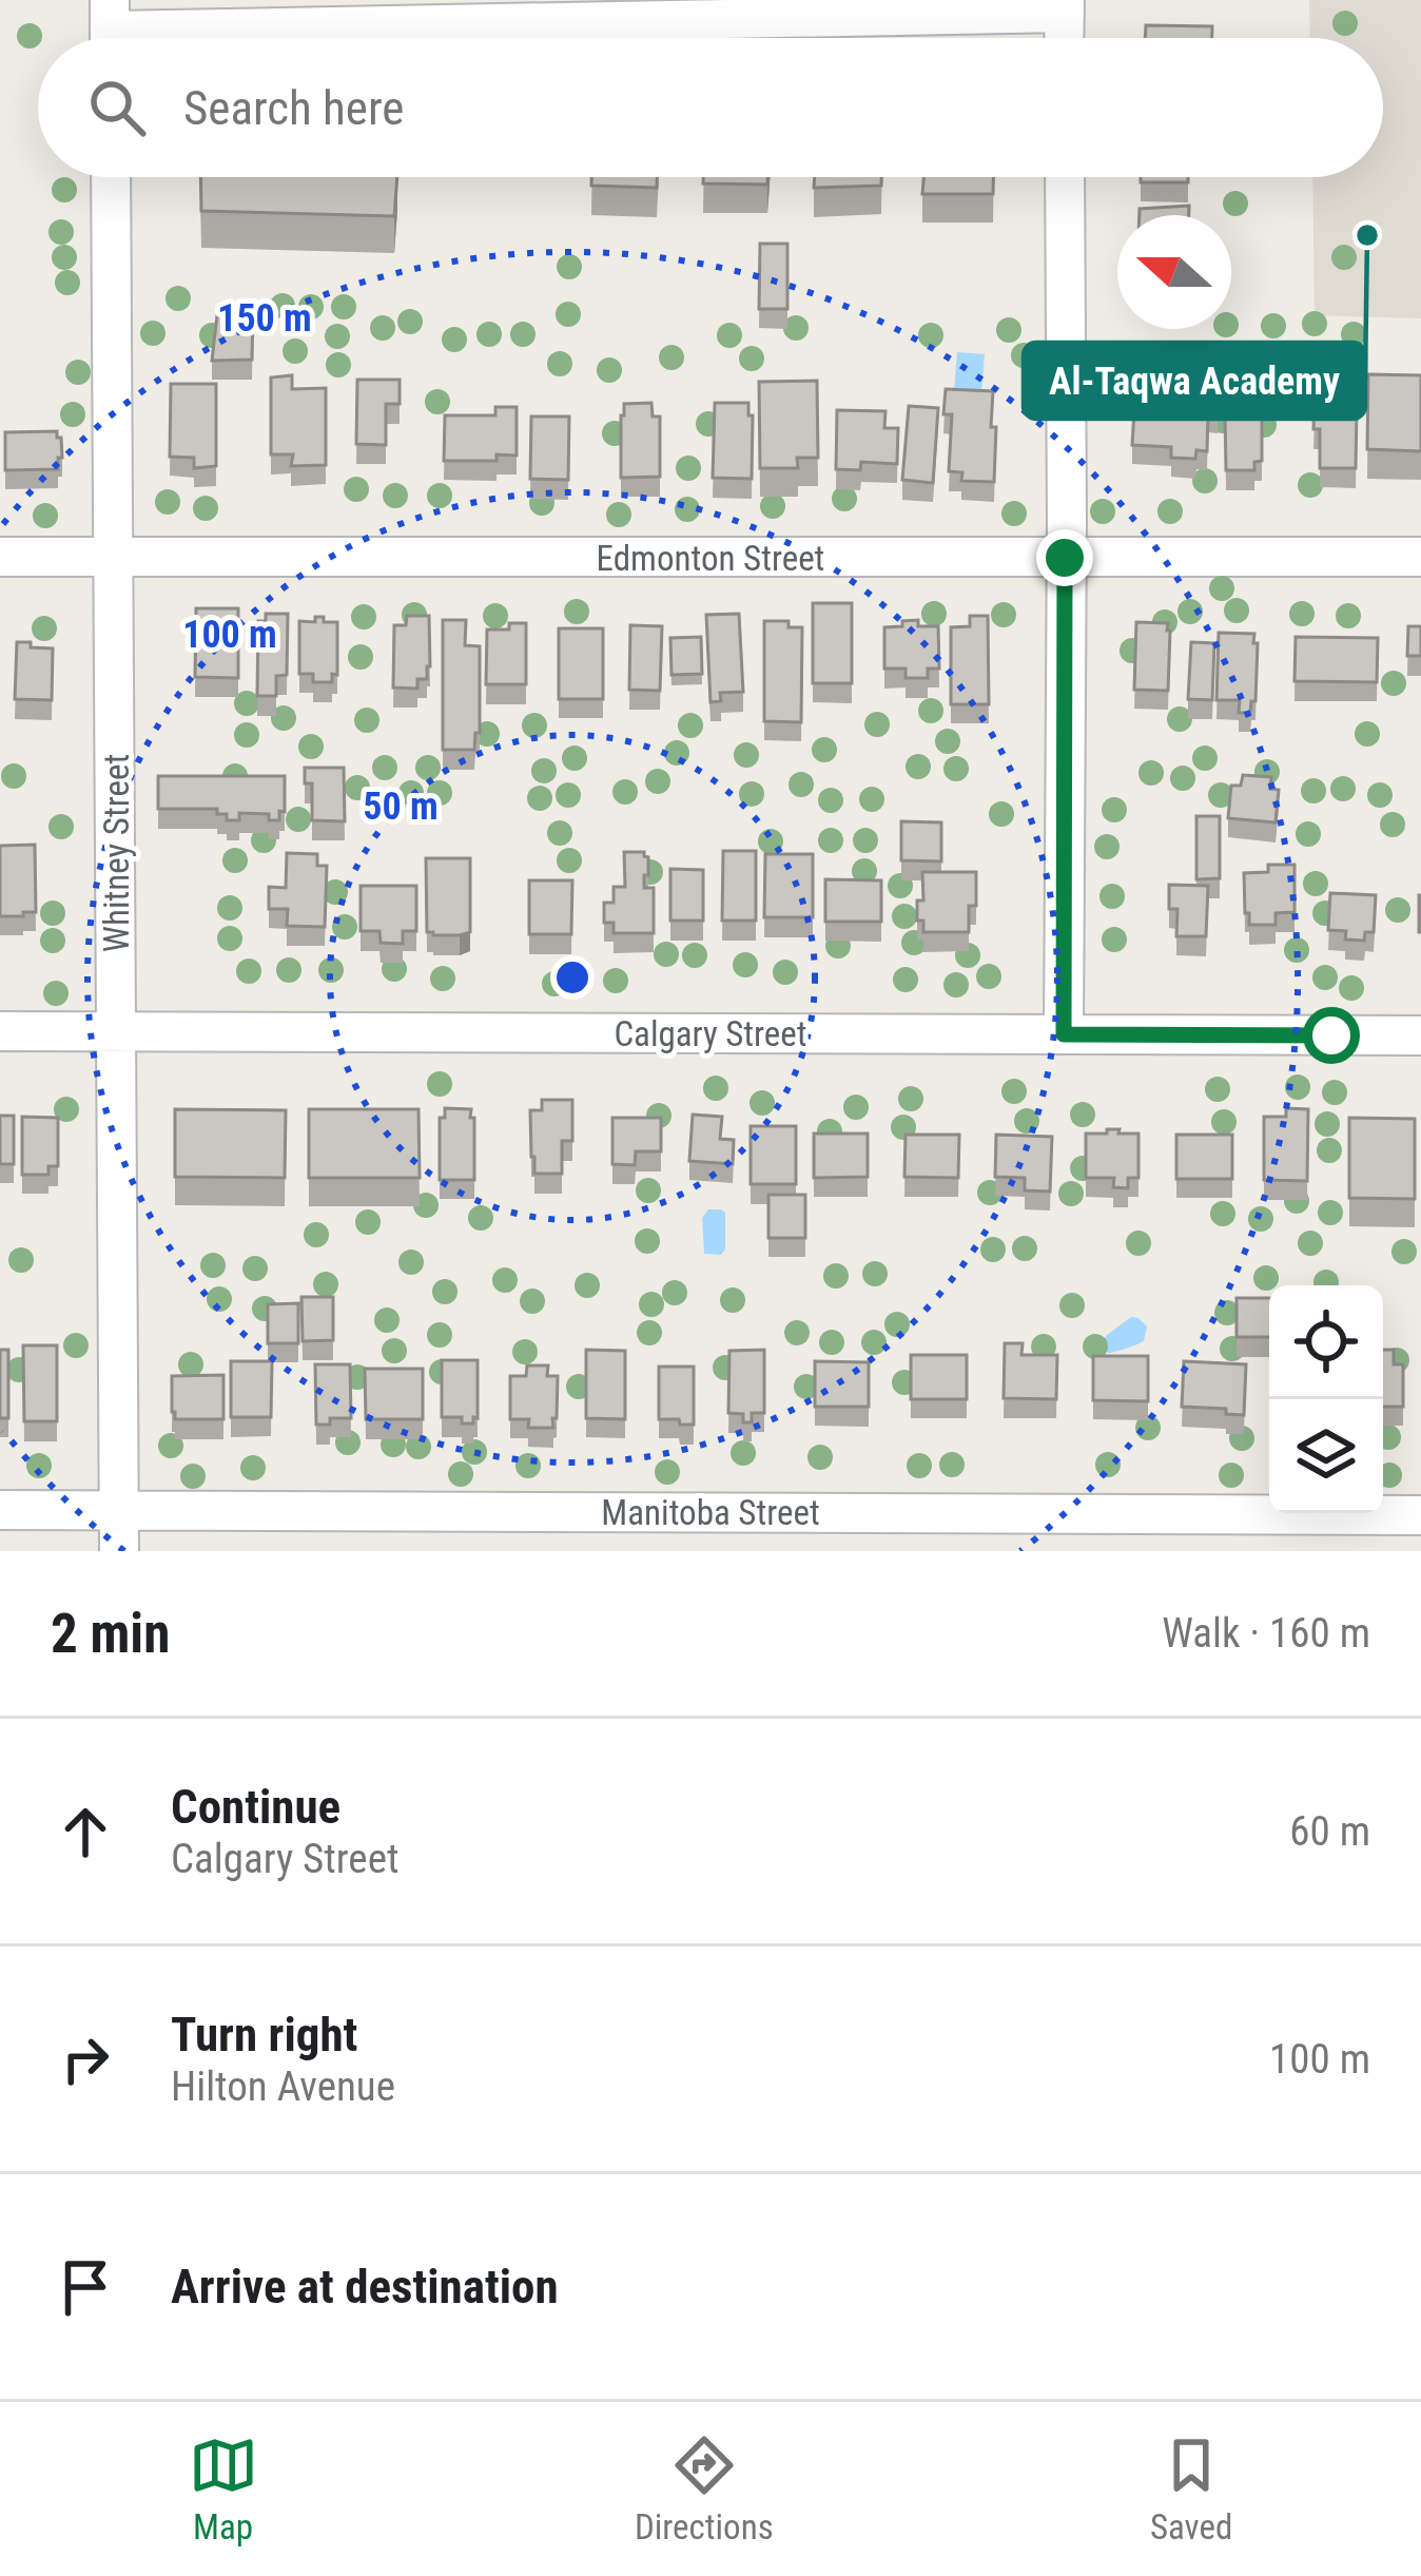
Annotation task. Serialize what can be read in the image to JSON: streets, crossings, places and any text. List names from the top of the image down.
{
  "streets": {
    "street": [
      "Edmonton Street",
      "Whitney Street",
      "Calgary Street",
      "Manitoba Street"
    ]
  },
  "crossings": [
    ["Edmonton Street", "Whitney Street"],
    ["Whitney Street", "Calgary Street"],
    ["Whitney Street", "Manitoba Street"]
  ],
  "places": ["Al-Taqwa Academy"],
  "north": "left",
  "page": {
    "search": "Search here",
    "heading": ["2 min", "Walk · 160 m"],
    "list": [
      ["Continue", "Calgary Street", "60 m"],
      ["Turn right", "Hilton Avenue", "100 m"],
      "Arrive at destination"
    ],
    "nav": ["Map", "Directions", "Saved"]
  },
  "rings": ["150 m", "100 m", "50 m"]
}
